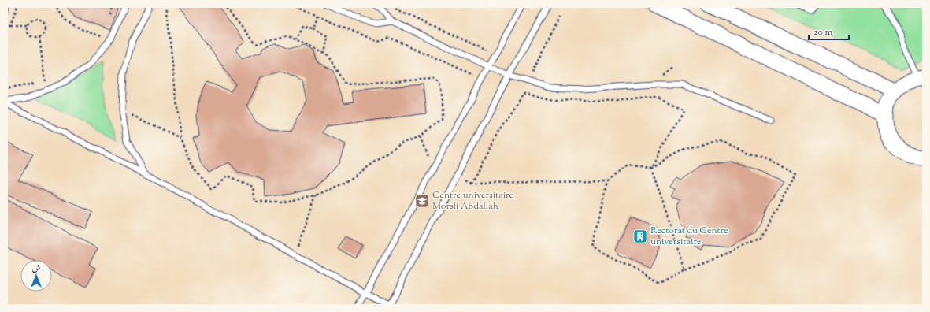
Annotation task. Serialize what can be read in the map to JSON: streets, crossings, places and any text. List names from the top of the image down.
{
  "places": {
    "school or university": ["Centre universitaire Morsli Abdallah"],
    "building": ["Rectorat du Centre universitaire"]
  },
  "scale_bar": "20 m",
  "north": "top"
}
